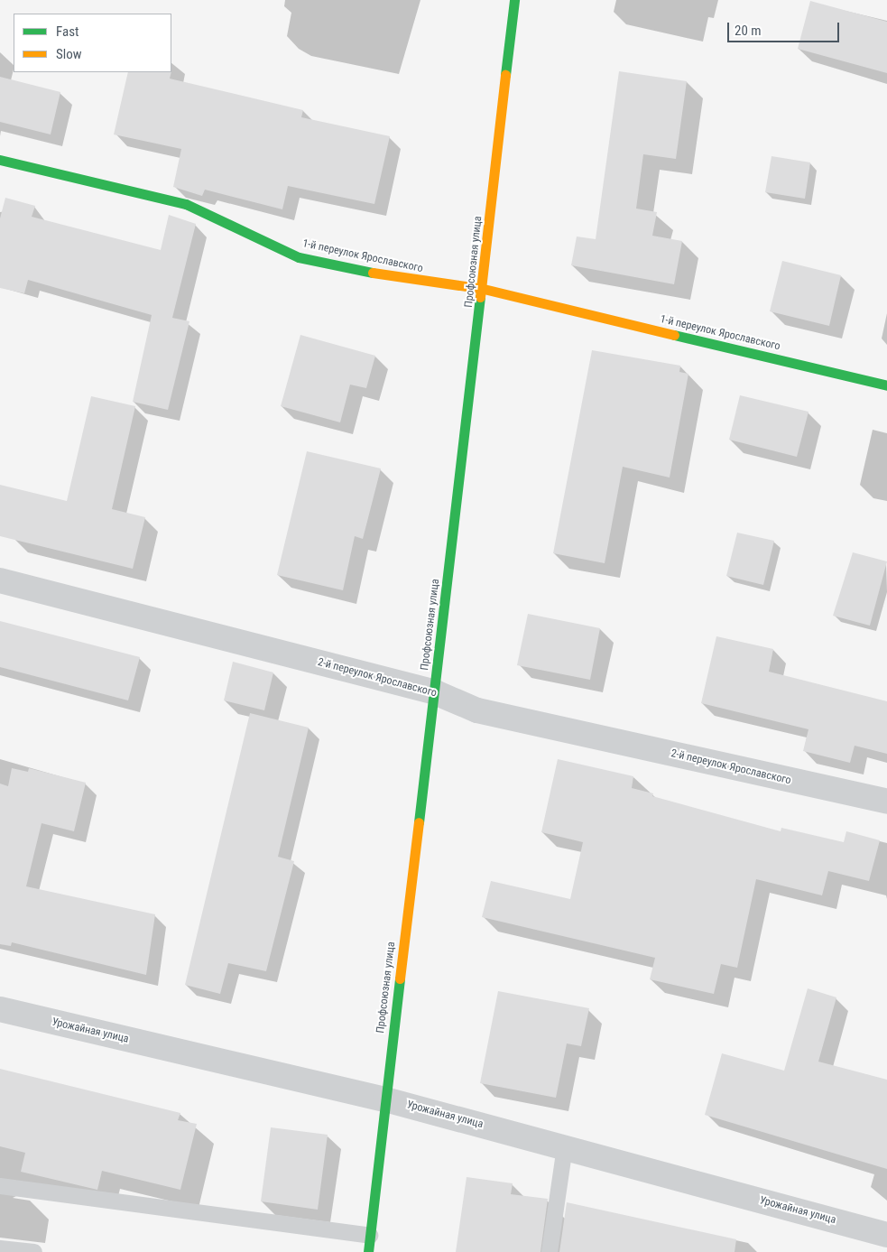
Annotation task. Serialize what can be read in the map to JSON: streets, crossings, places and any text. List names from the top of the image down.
{
  "streets": {
    "street": [
      "1-й переулок Ярославского",
      "Профсоюзная улица",
      "2-й переулок Ярославского",
      "Урожайная улица"
    ]
  },
  "crossings": [
    ["1-й переулок Ярославского", "Профсоюзная улица"],
    ["Профсоюзная улица", "2-й переулок Ярославского"],
    ["Профсоюзная улица", "Урожайная улица"]
  ],
  "legend": ["Fast", "Slow"],
  "scale_bar": "20 m"
}
